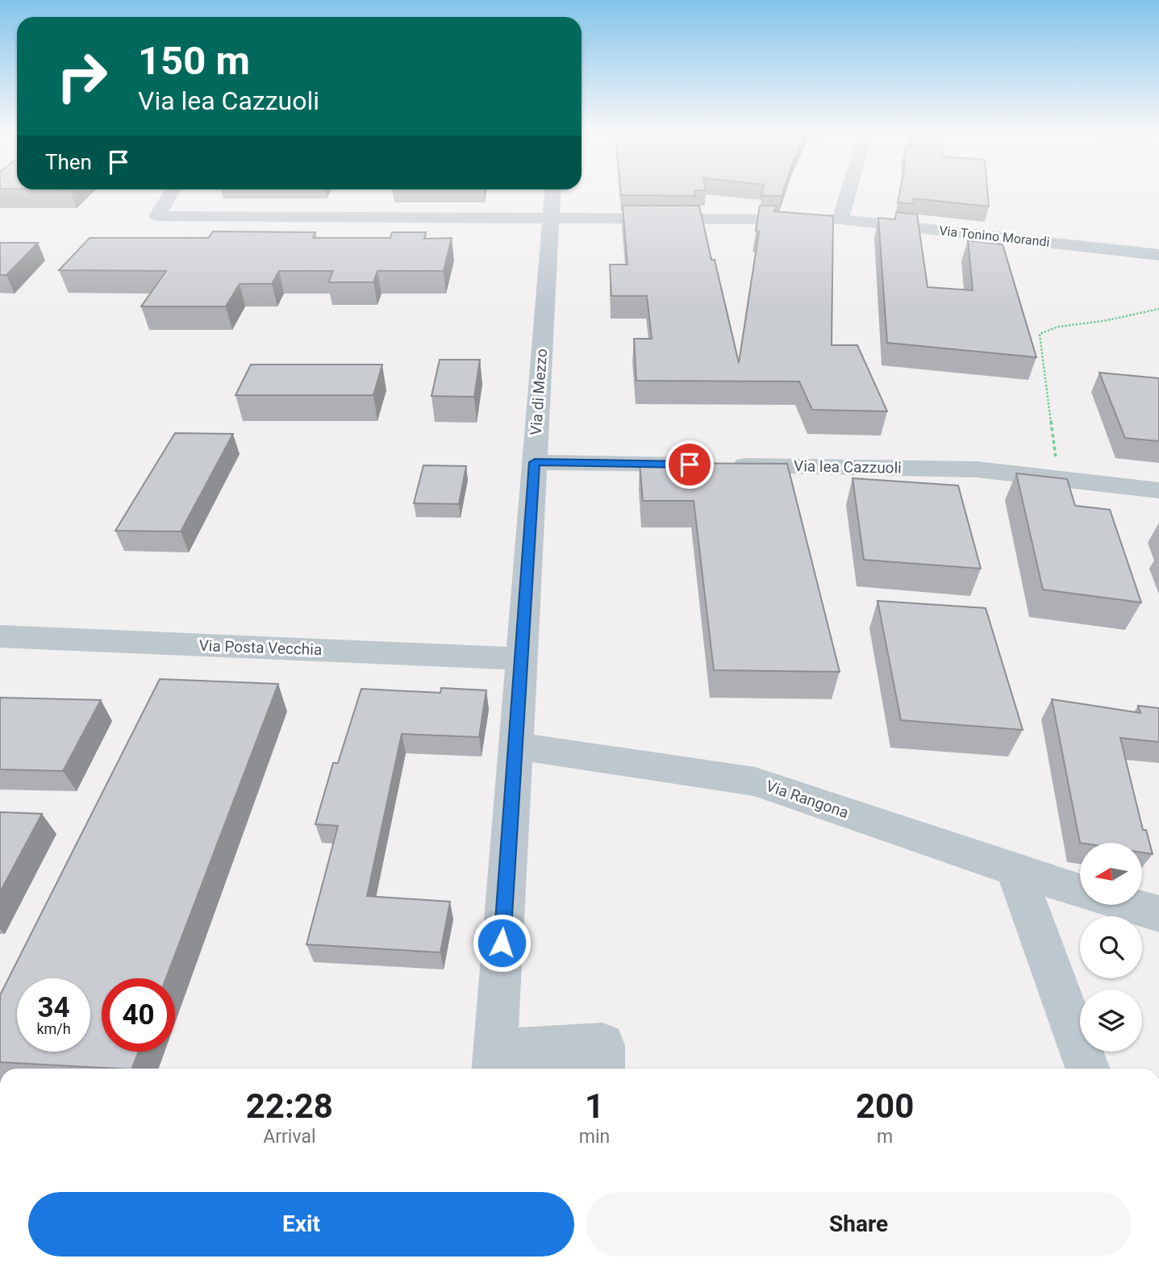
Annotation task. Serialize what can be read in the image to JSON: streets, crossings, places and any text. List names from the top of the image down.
{
  "streets": {
    "street": [
      "Via Tonino Morandi",
      "Via di Mezzo",
      "Via lea Cazzuoli",
      "Via Posta Vecchia",
      "Via Rangona"
    ]
  },
  "crossings": [
    ["Via Tonino Morandi", "Via di Mezzo"],
    ["Via di Mezzo", "Via lea Cazzuoli"],
    ["Via di Mezzo", "Via Posta Vecchia"],
    ["Via di Mezzo", "Via Rangona"]
  ],
  "north": "left",
  "page": {
    "turn": ["150 m", "Via lea Cazzuoli"],
    "then": "Then",
    "speed": "34 km/h",
    "limit": "40",
    "eta": [
      "22:28",
      "Arrival",
      "1",
      "min",
      "200",
      "m"
    ],
    "buttons": ["Exit", "Share"]
  }
}
